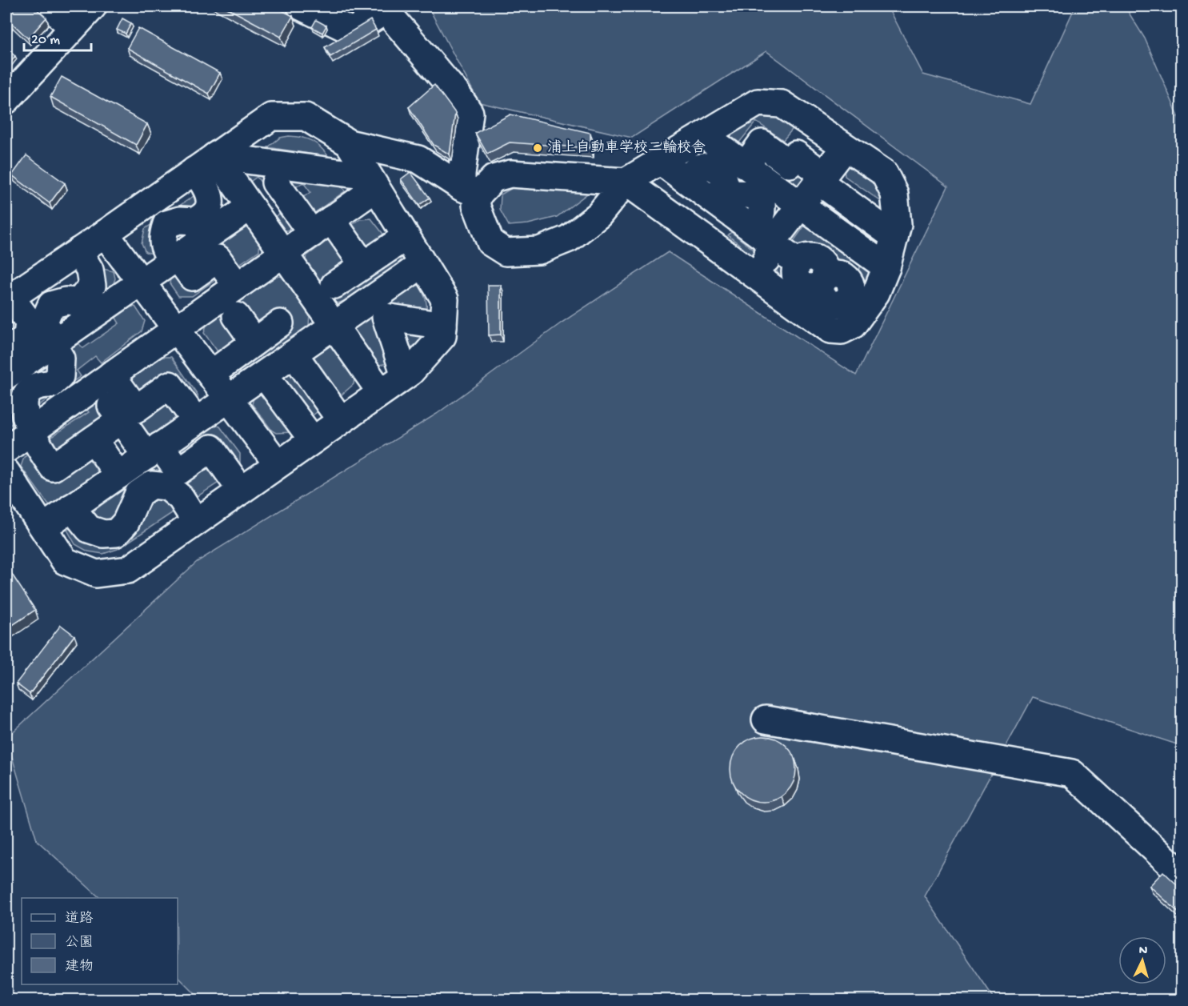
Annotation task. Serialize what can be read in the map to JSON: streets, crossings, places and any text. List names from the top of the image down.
{
  "places": ["浦上自動車学校二輪校舎"],
  "legend": ["道路", "公園", "建物"],
  "scale_bar": "20 m",
  "north": "top"
}
